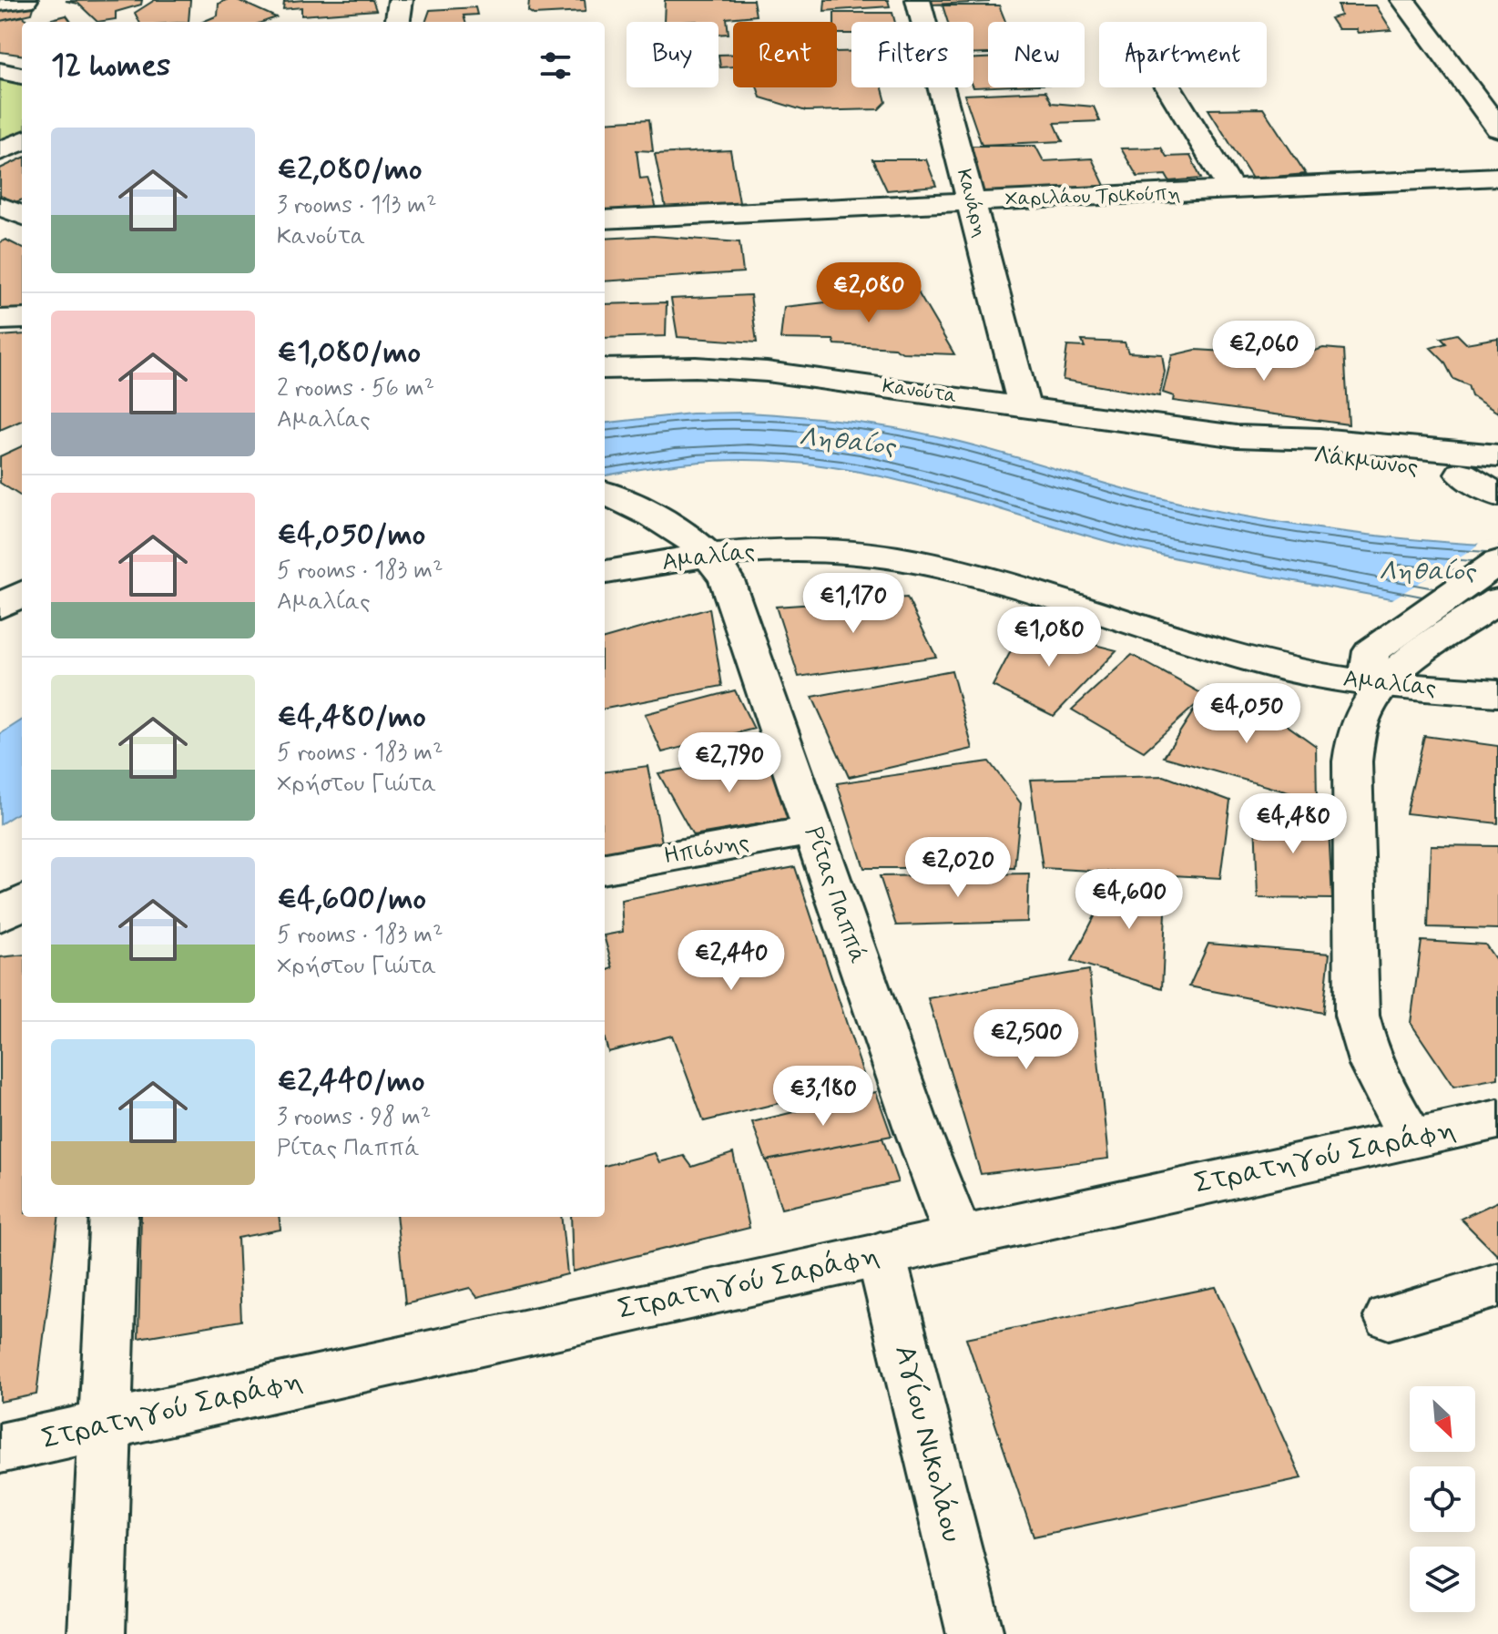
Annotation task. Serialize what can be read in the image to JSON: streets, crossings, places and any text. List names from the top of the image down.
{
  "streets": {
    "street": [
      "Χαριλάου Τρικούπη",
      "Κανάρη",
      "Κανούτα",
      "Λάκμωνος",
      "Αμαλίας",
      "Ηπιόνης",
      "Ρίτας Παππά",
      "Στρατηγού Σαράφη",
      "Αγίου Νικολάου"
    ]
  },
  "crossings": [
    ["Χαριλάου Τρικούπη", "Κανάρη"],
    ["Κανάρη", "Κανούτα"],
    ["Κανούτα", "Λάκμωνος"],
    ["Αμαλίας", "Ρίτας Παππά"],
    ["Ηπιόνης", "Ρίτας Παππά"],
    ["Ρίτας Παππά", "Στρατηγού Σαράφη"],
    ["Στρατηγού Σαράφη", "Αγίου Νικολάου"]
  ],
  "water": ["Ληθαίος"],
  "north": "bottom right",
  "page": {
    "chip": [
      "Buy",
      "Rent",
      "Filters",
      "New",
      "Apartment"
    ],
    "heading": "12 homes",
    "list": [
      {
        "name": "€2,080/mo",
        "note": "3 rooms · 113 m² · Κανούτα"
      },
      {
        "name": "€1,080/mo",
        "note": "2 rooms · 56 m² · Αμαλίας"
      },
      {
        "name": "€4,050/mo",
        "note": "5 rooms · 183 m² · Αμαλίας"
      },
      {
        "name": "€4,480/mo",
        "note": "5 rooms · 183 m² · Χρήστου Γιώτα"
      },
      {
        "name": "€4,600/mo",
        "note": "5 rooms · 183 m² · Χρήστου Γιώτα"
      },
      {
        "name": "€2,440/mo",
        "note": "3 rooms · 98 m² · Ρίτας Παππά"
      }
    ],
    "price": [
      "€2,080",
      "€2,060",
      "€1,170",
      "€1,080",
      "€4,050",
      "€2,790",
      "€4,480",
      "€2,020",
      "€4,600",
      "€2,440",
      "€2,500",
      "€3,180"
    ]
  }
}
